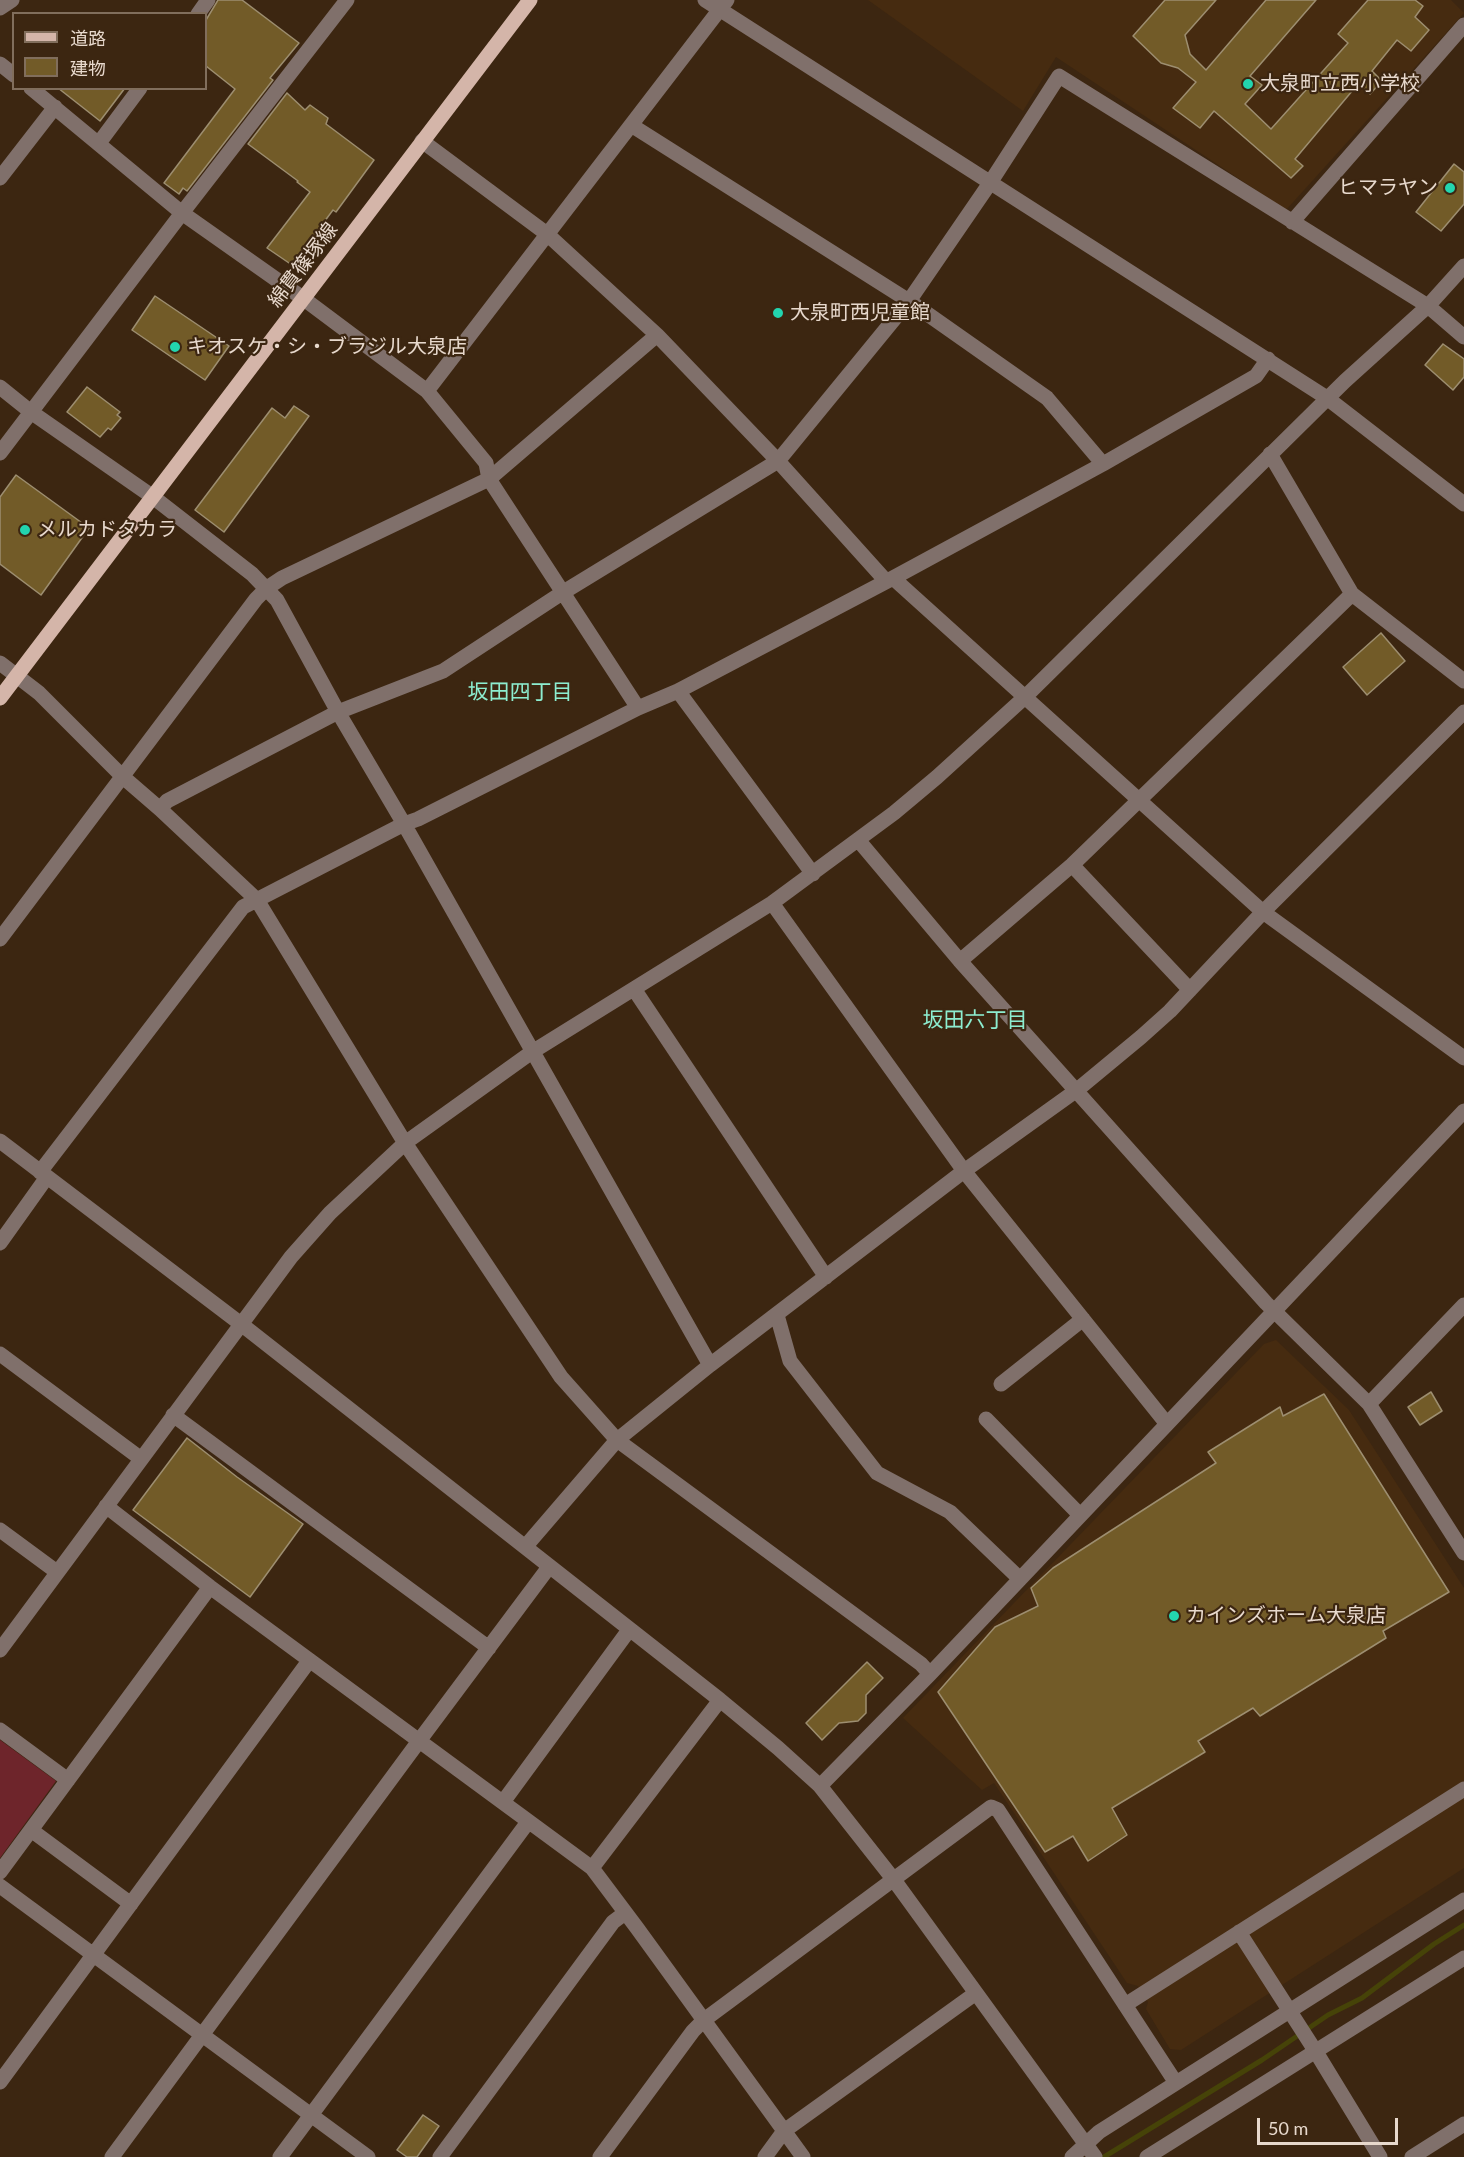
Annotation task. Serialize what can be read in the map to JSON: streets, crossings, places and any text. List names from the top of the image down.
{
  "streets": {
    "main road": ["綿貫篠塚線"]
  },
  "districts": ["坂田四丁目", "坂田六丁目"],
  "places": [
    "大泉町立西小学校",
    "ヒマラヤン",
    "大泉町西児童館",
    "キオスケ・シ・ブラジル大泉店",
    "メルカドタカラ",
    "カインズホーム大泉店"
  ],
  "legend": ["道路", "建物"],
  "scale_bar": "50 m"
}
